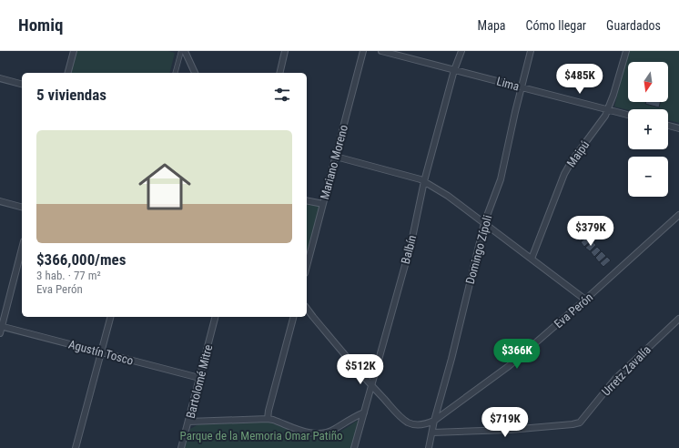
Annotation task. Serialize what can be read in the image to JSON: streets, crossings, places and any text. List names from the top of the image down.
{
  "streets": {
    "street": [
      "Lima",
      "Maipú",
      "Mariano Moreno",
      "Balbín",
      "Domingo Zípoli",
      "Eva Perón",
      "Agustín Tosco",
      "Urretz Zavalía",
      "Bartolomé Mitre"
    ]
  },
  "crossings": [
    ["Lima", "Maipú"],
    ["Lima", "Balbín"],
    ["Lima", "Domingo Zípoli"],
    ["Balbín", "Eva Perón"],
    ["Domingo Zípoli", "Eva Perón"],
    ["Domingo Zípoli", "Urretz Zavalía"],
    ["Agustín Tosco", "Bartolomé Mitre"]
  ],
  "parks": ["Parque de la Memoria Omar Patiño"],
  "north": "bottom",
  "page": {
    "header": "Homiq",
    "nav": ["Mapa", "Cómo llegar", "Guardados"],
    "map_buttons": ["+", "−"],
    "price": [
      "$485K",
      "$379K",
      "$366K",
      "$512K",
      "$719K"
    ],
    "heading": "5 viviendas",
    "list": [
      {
        "name": "$366,000/mes",
        "note": "3 hab. · 77 m² · Eva Perón"
      }
    ]
  }
}
